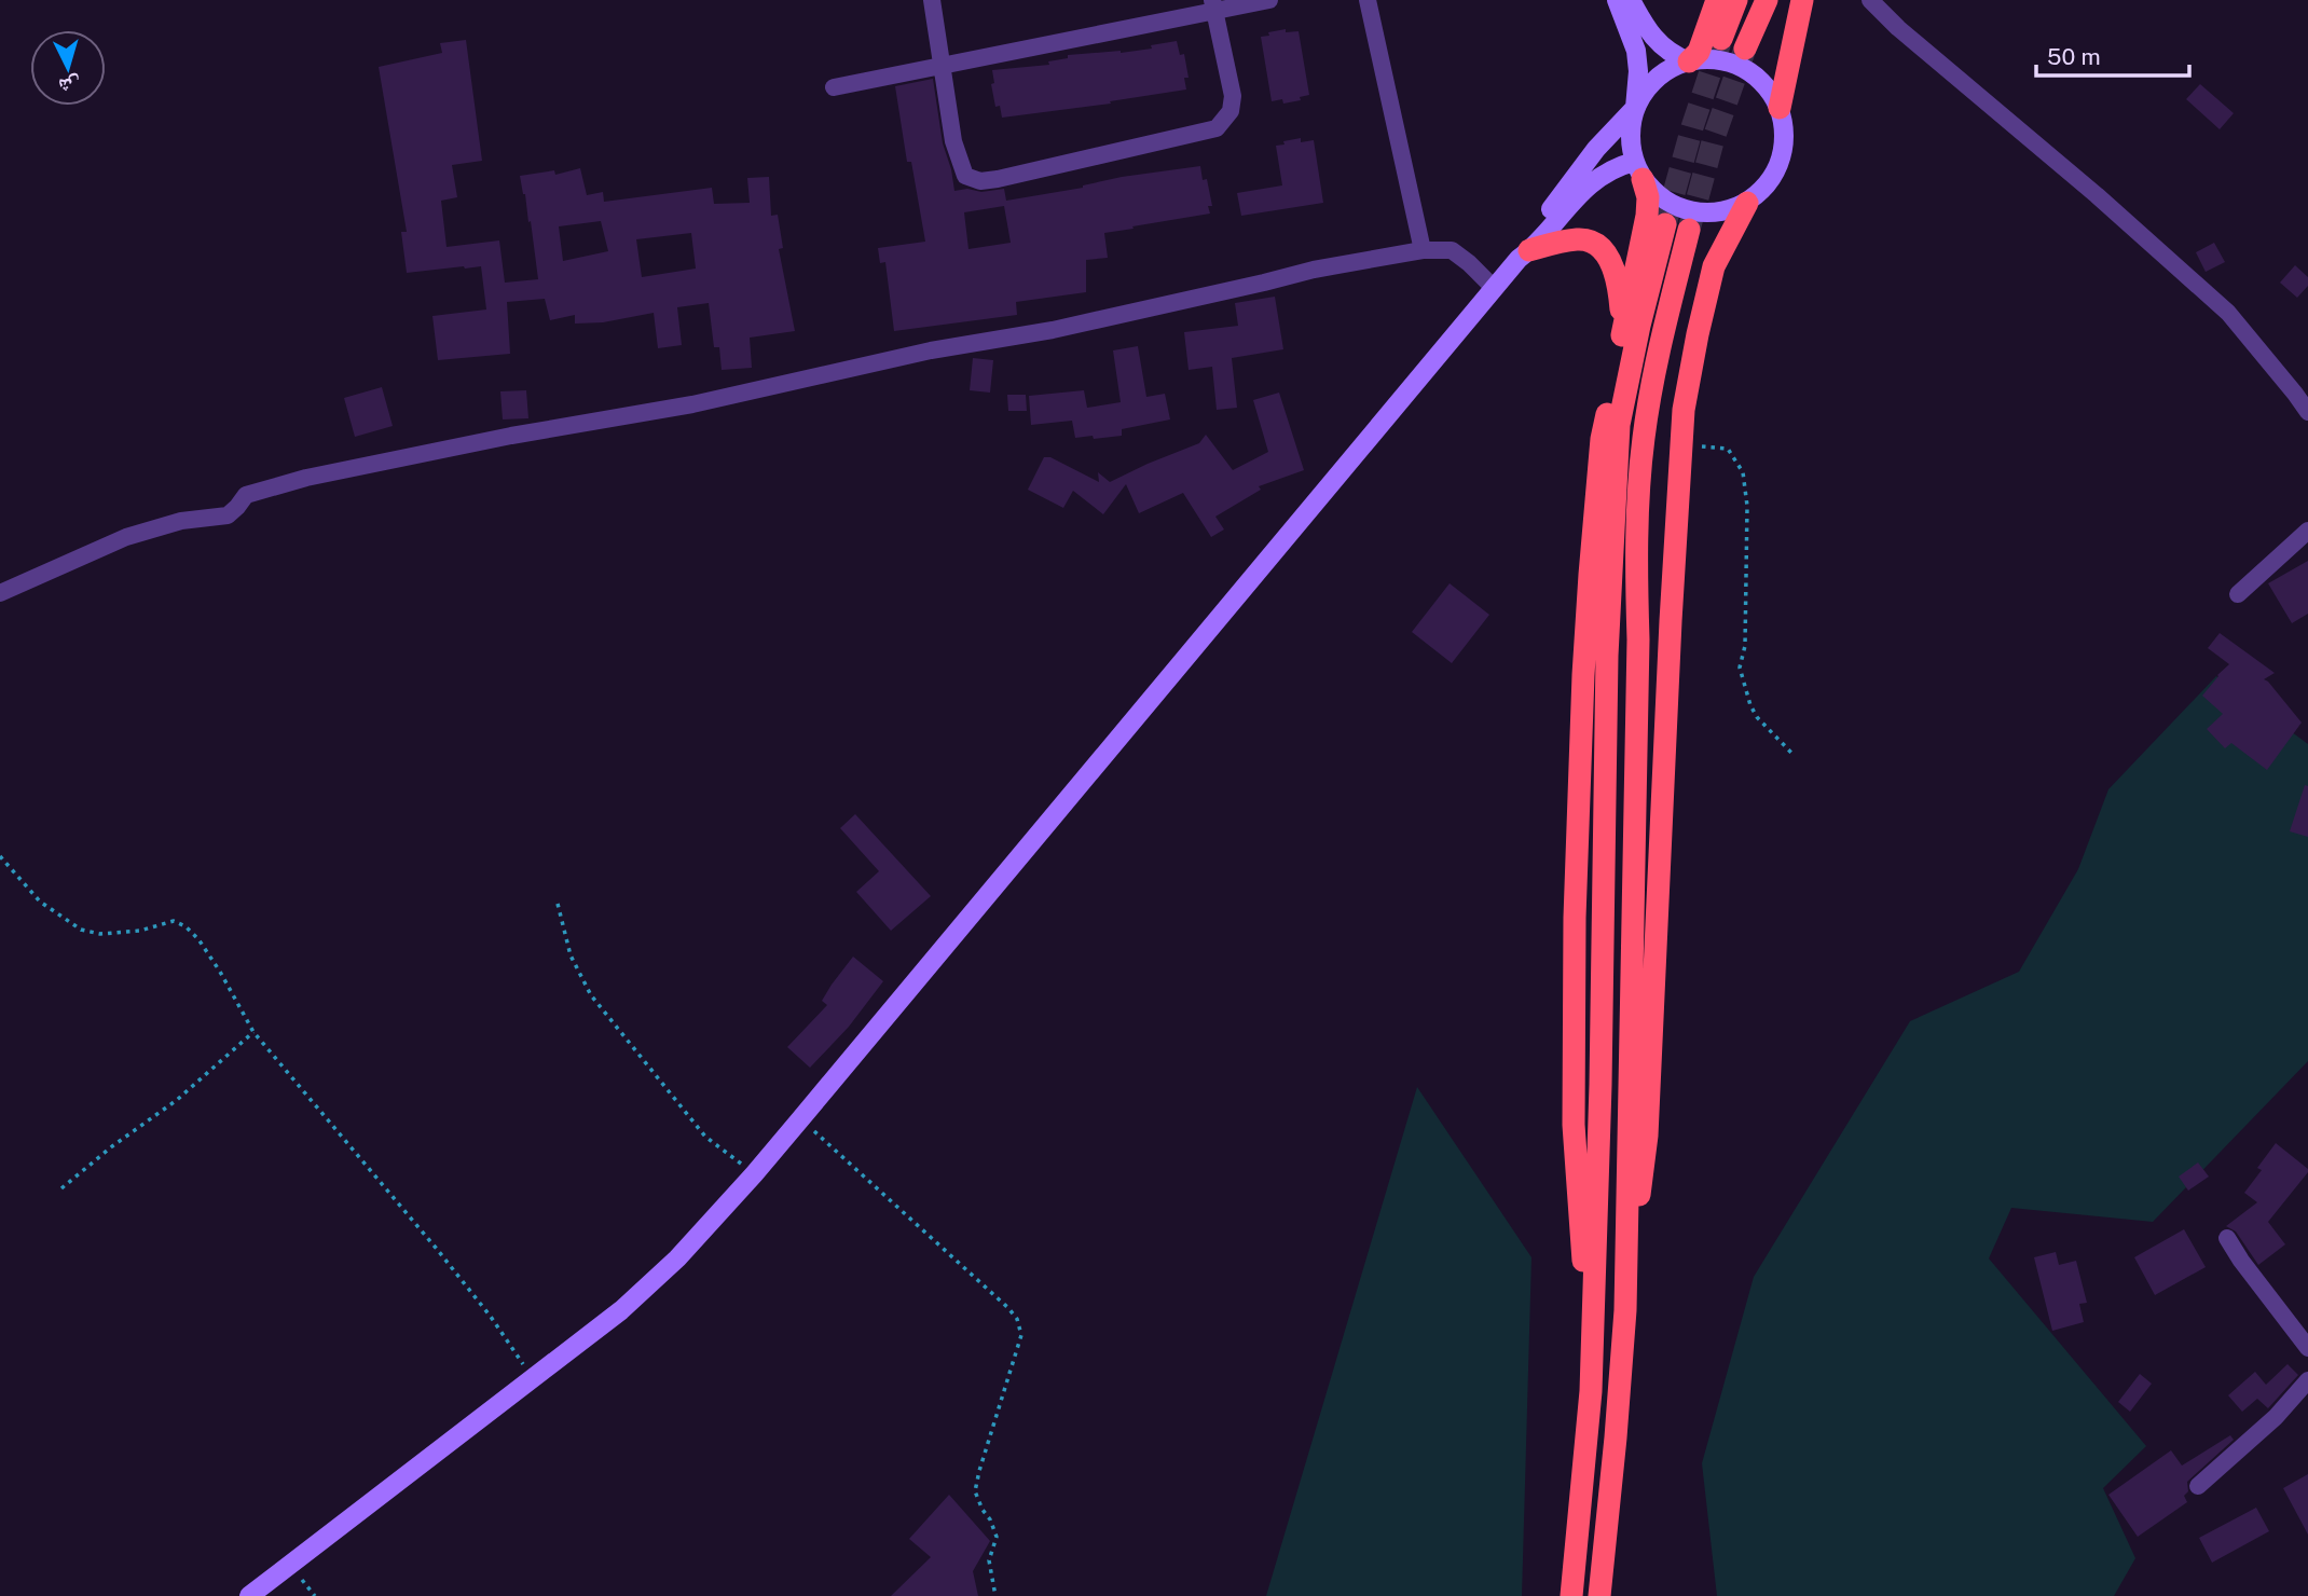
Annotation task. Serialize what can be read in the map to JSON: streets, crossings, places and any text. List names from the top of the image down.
{
  "scale_bar": "50 m",
  "north": "bottom"
}
